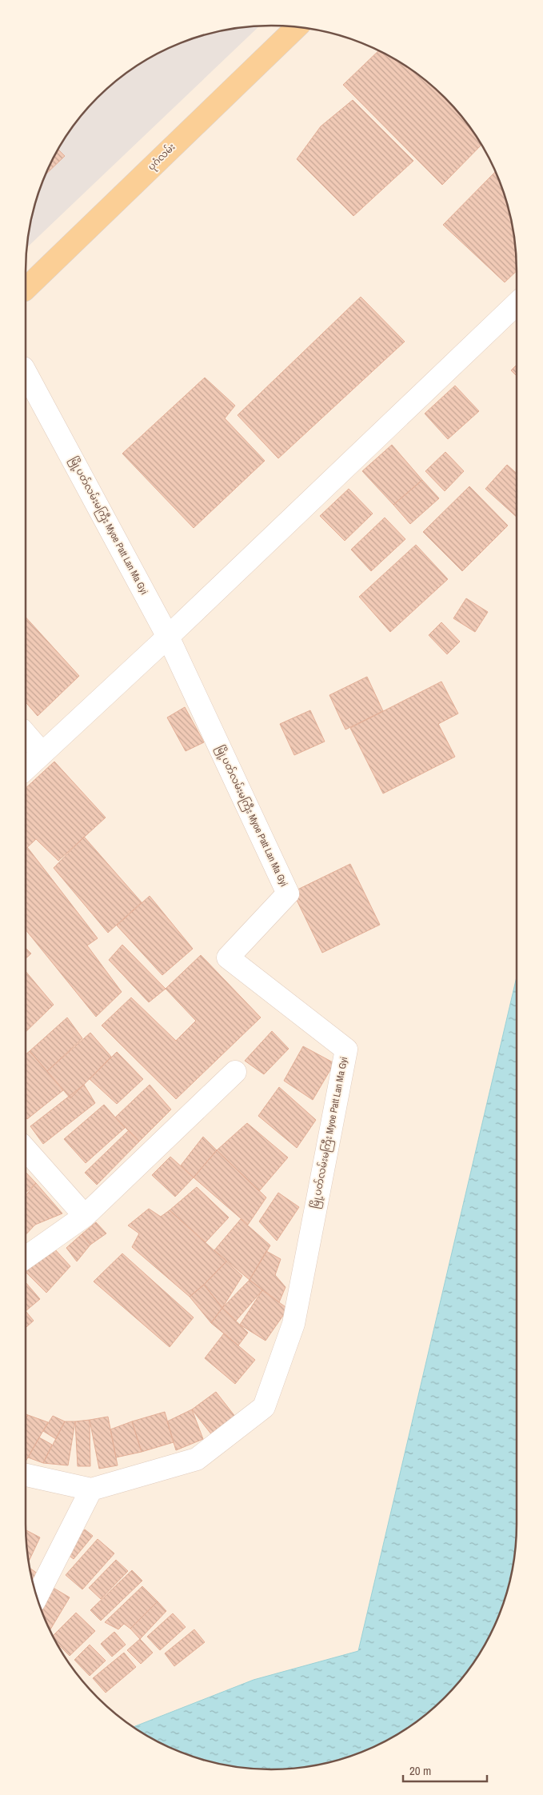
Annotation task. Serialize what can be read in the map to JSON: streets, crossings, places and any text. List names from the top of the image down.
{
  "streets": {
    "main road": ["ပုဂံလမ်း"],
    "street": ["မြို့ပတ်လမ်းမကြီး Myoe Patt Lan Ma Gyi"]
  },
  "scale_bar": "20 m"
}
